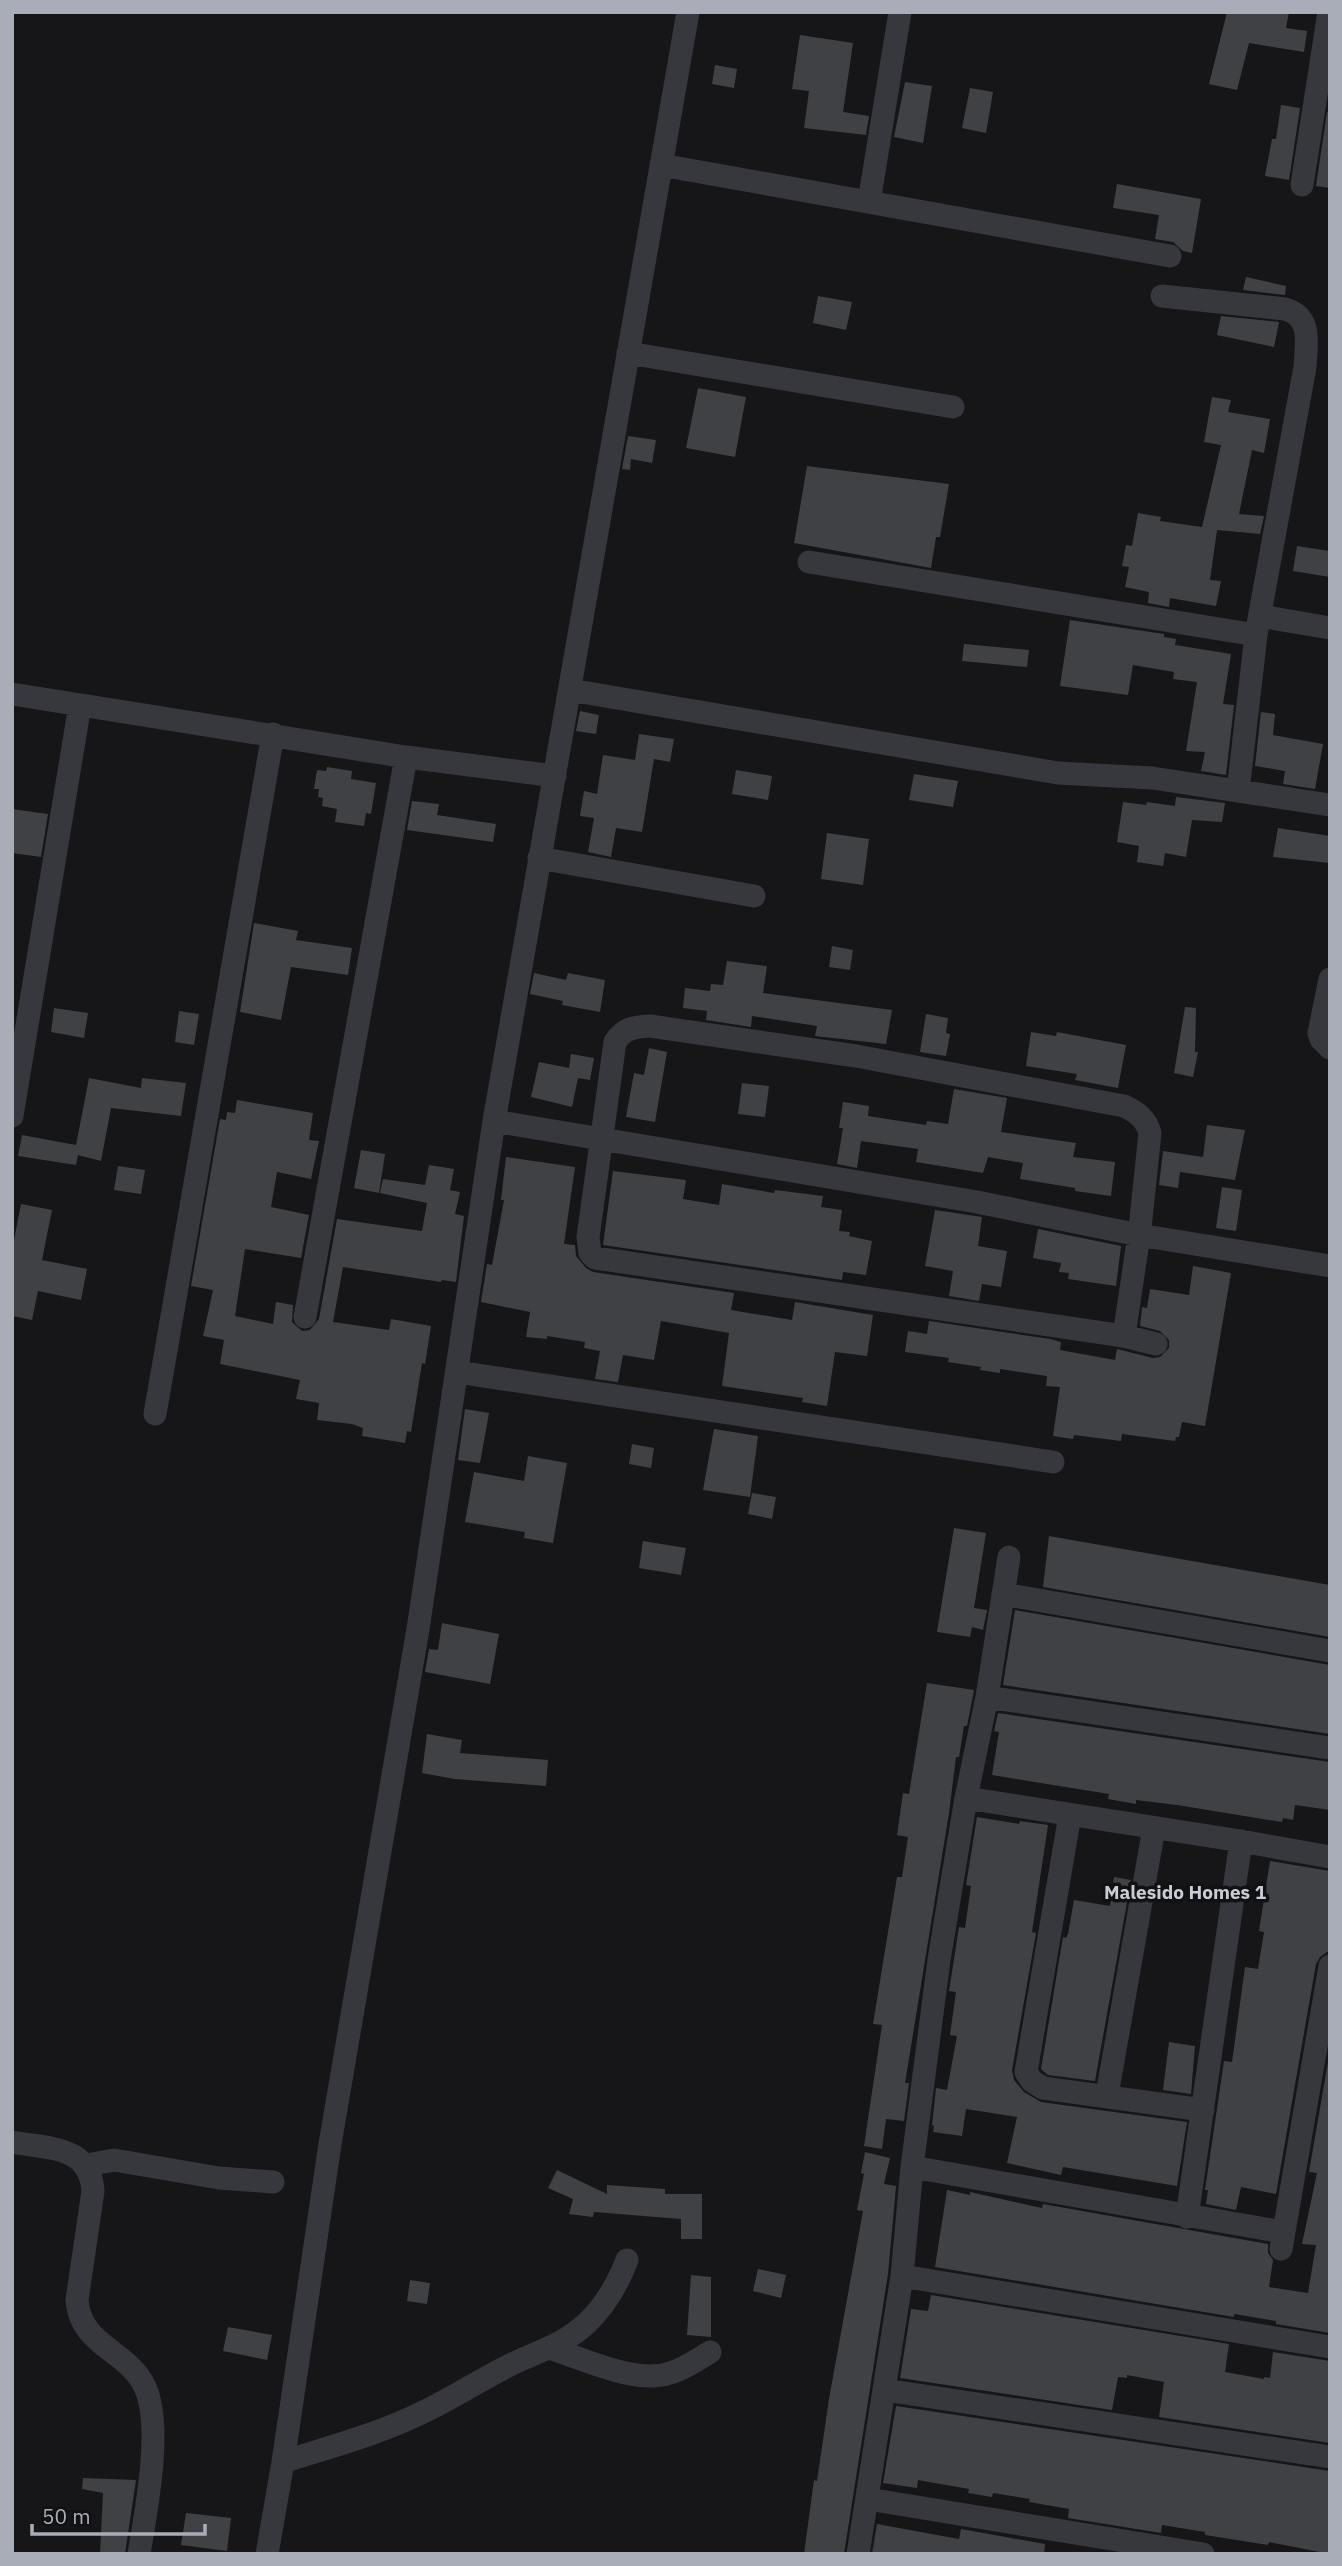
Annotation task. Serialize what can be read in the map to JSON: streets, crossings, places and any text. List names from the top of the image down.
{
  "districts": ["Malesido Homes 1"],
  "scale_bar": "50 m"
}
